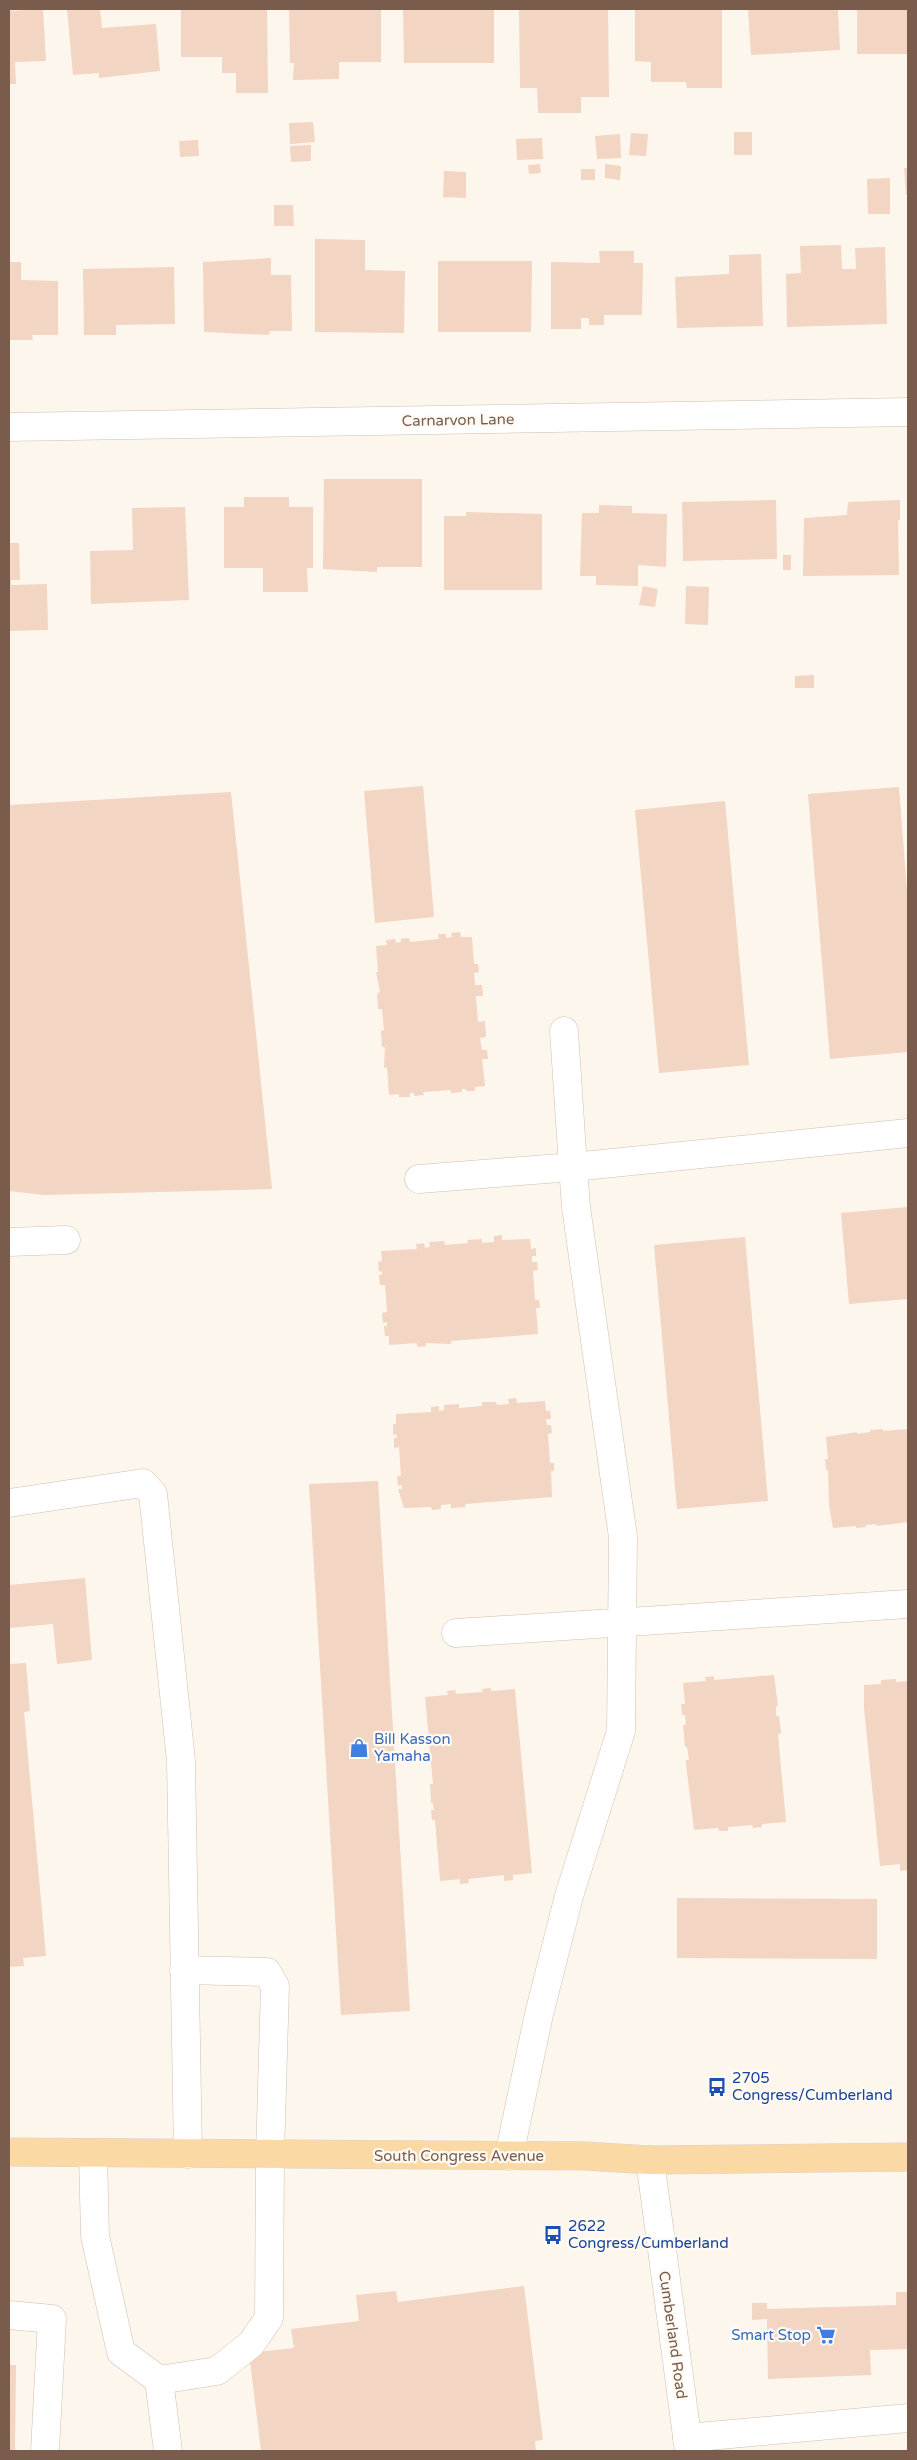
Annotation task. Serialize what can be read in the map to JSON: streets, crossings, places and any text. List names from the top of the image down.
{
  "streets": {
    "main road": ["South Congress Avenue"],
    "street": ["Carnarvon Lane", "Cumberland Road"]
  },
  "crossings": [
    ["South Congress Avenue", "Cumberland Road"]
  ],
  "places": {
    "shop": ["Bill Kasson Yamaha"],
    "bus stop": ["2705 Congress/Cumberland", "2622 Congress/Cumberland"],
    "supermarket": ["Smart Stop"]
  }
}
